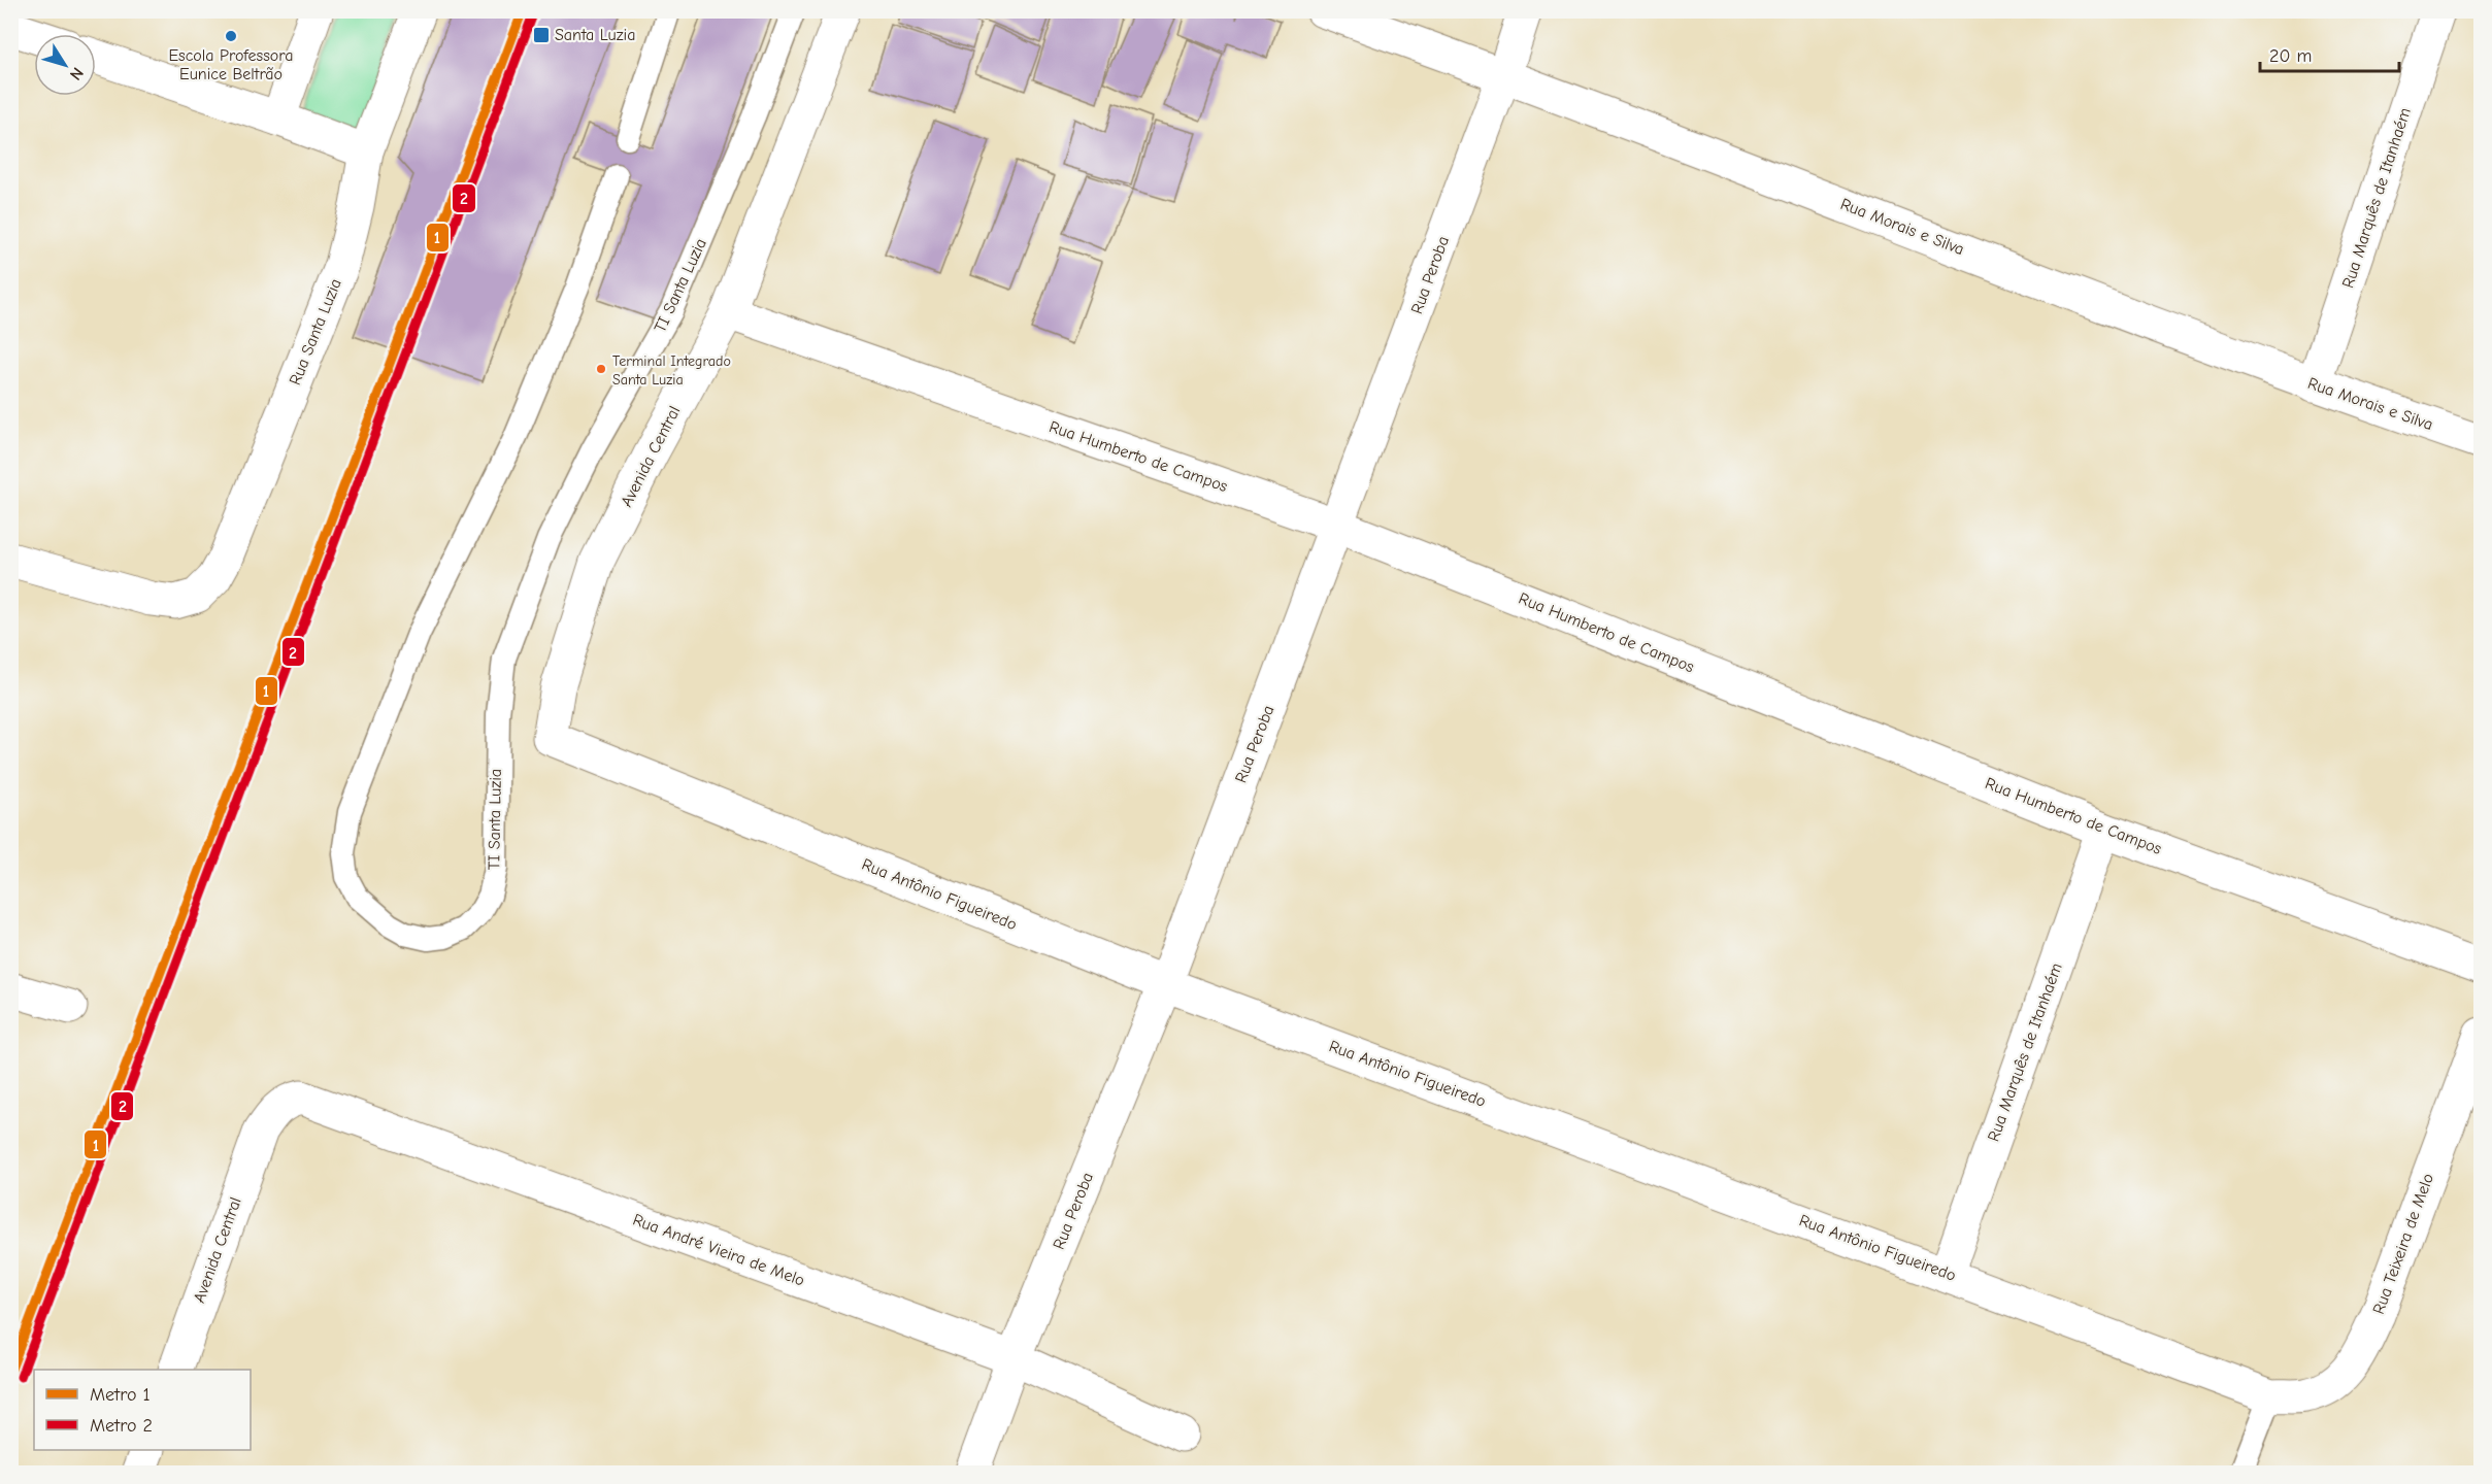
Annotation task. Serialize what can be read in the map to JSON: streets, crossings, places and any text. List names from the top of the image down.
{
  "streets": {
    "street": [
      "Rua Marquês de Itanhaém",
      "Rua Morais e Silva",
      "Rua Peroba",
      "Rua Santa Luzia",
      "Avenida Central",
      "Rua Humberto de Campos",
      "Rua Antônio Figueiredo",
      "Rua Teixeira de Melo",
      "Rua André Vieira de Melo"
    ],
    "lane": ["TI Santa Luzia"]
  },
  "crossings": [
    ["Rua Marquês de Itanhaém", "Rua Morais e Silva"],
    ["Rua Marquês de Itanhaém", "Rua Humberto de Campos"],
    ["Rua Marquês de Itanhaém", "Rua Antônio Figueiredo"],
    ["Rua Morais e Silva", "Rua Peroba"],
    ["Rua Peroba", "Rua Humberto de Campos"],
    ["Rua Peroba", "Rua Antônio Figueiredo"],
    ["Rua Peroba", "Rua André Vieira de Melo"],
    ["Avenida Central", "Rua Humberto de Campos"],
    ["Avenida Central", "Rua Antônio Figueiredo"],
    ["Avenida Central", "Rua André Vieira de Melo"],
    ["Rua Antônio Figueiredo", "Rua Teixeira de Melo"]
  ],
  "places": {
    "transit": ["Santa Luzia"],
    "other": ["Escola Professora Eunice Beltrão", "Terminal Integrado Santa Luzia"]
  },
  "lines": ["metro line 1", "metro line 2"],
  "legend": ["Metro 1", "Metro 2"],
  "scale_bar": "20 m",
  "north": "bottom right"
}
